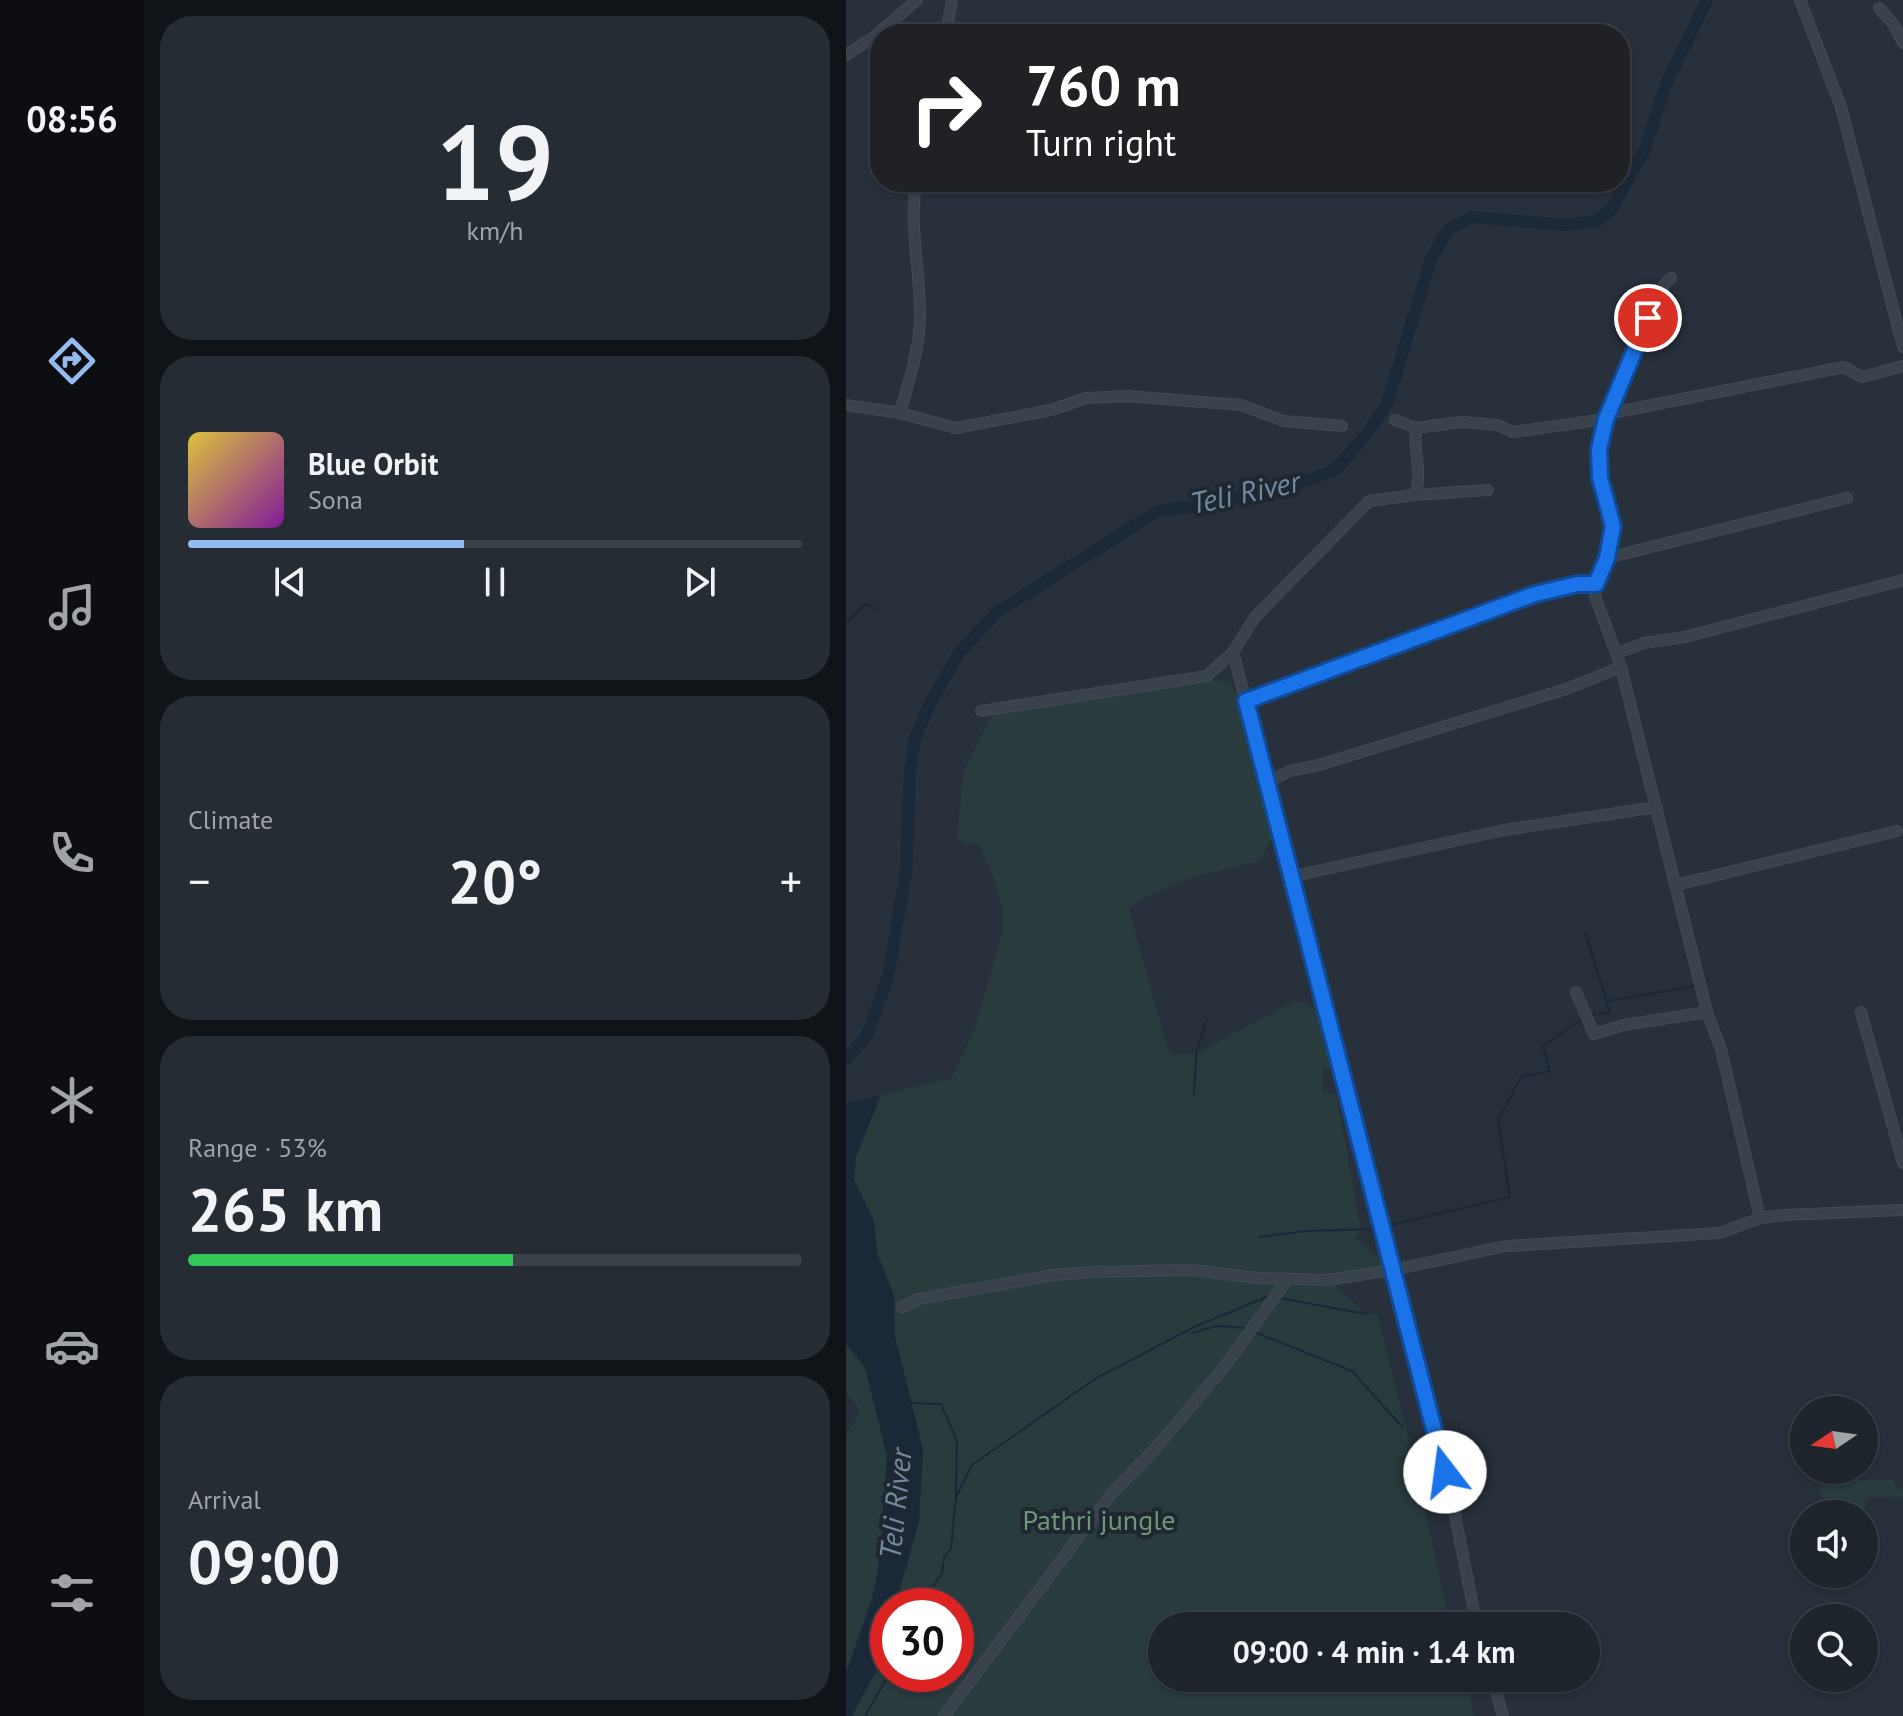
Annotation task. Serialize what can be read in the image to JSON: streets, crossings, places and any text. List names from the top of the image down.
{
  "water": ["Teli River"],
  "parks": ["Pathri jungle"],
  "north": "left",
  "page": {
    "tabs": "08:56",
    "tile": [
      ["19", "km/h"],
      "Climate",
      ["Range · 53%", "265 km"],
      ["Arrival", "09:00"]
    ],
    "turn": ["760 m", "Turn right"],
    "song": ["Blue Orbit", "Sona"],
    "heat": ["−", "20°", "+"],
    "limit": "30",
    "trip": "09:00 · 4 min · 1.4 km"
  }
}
